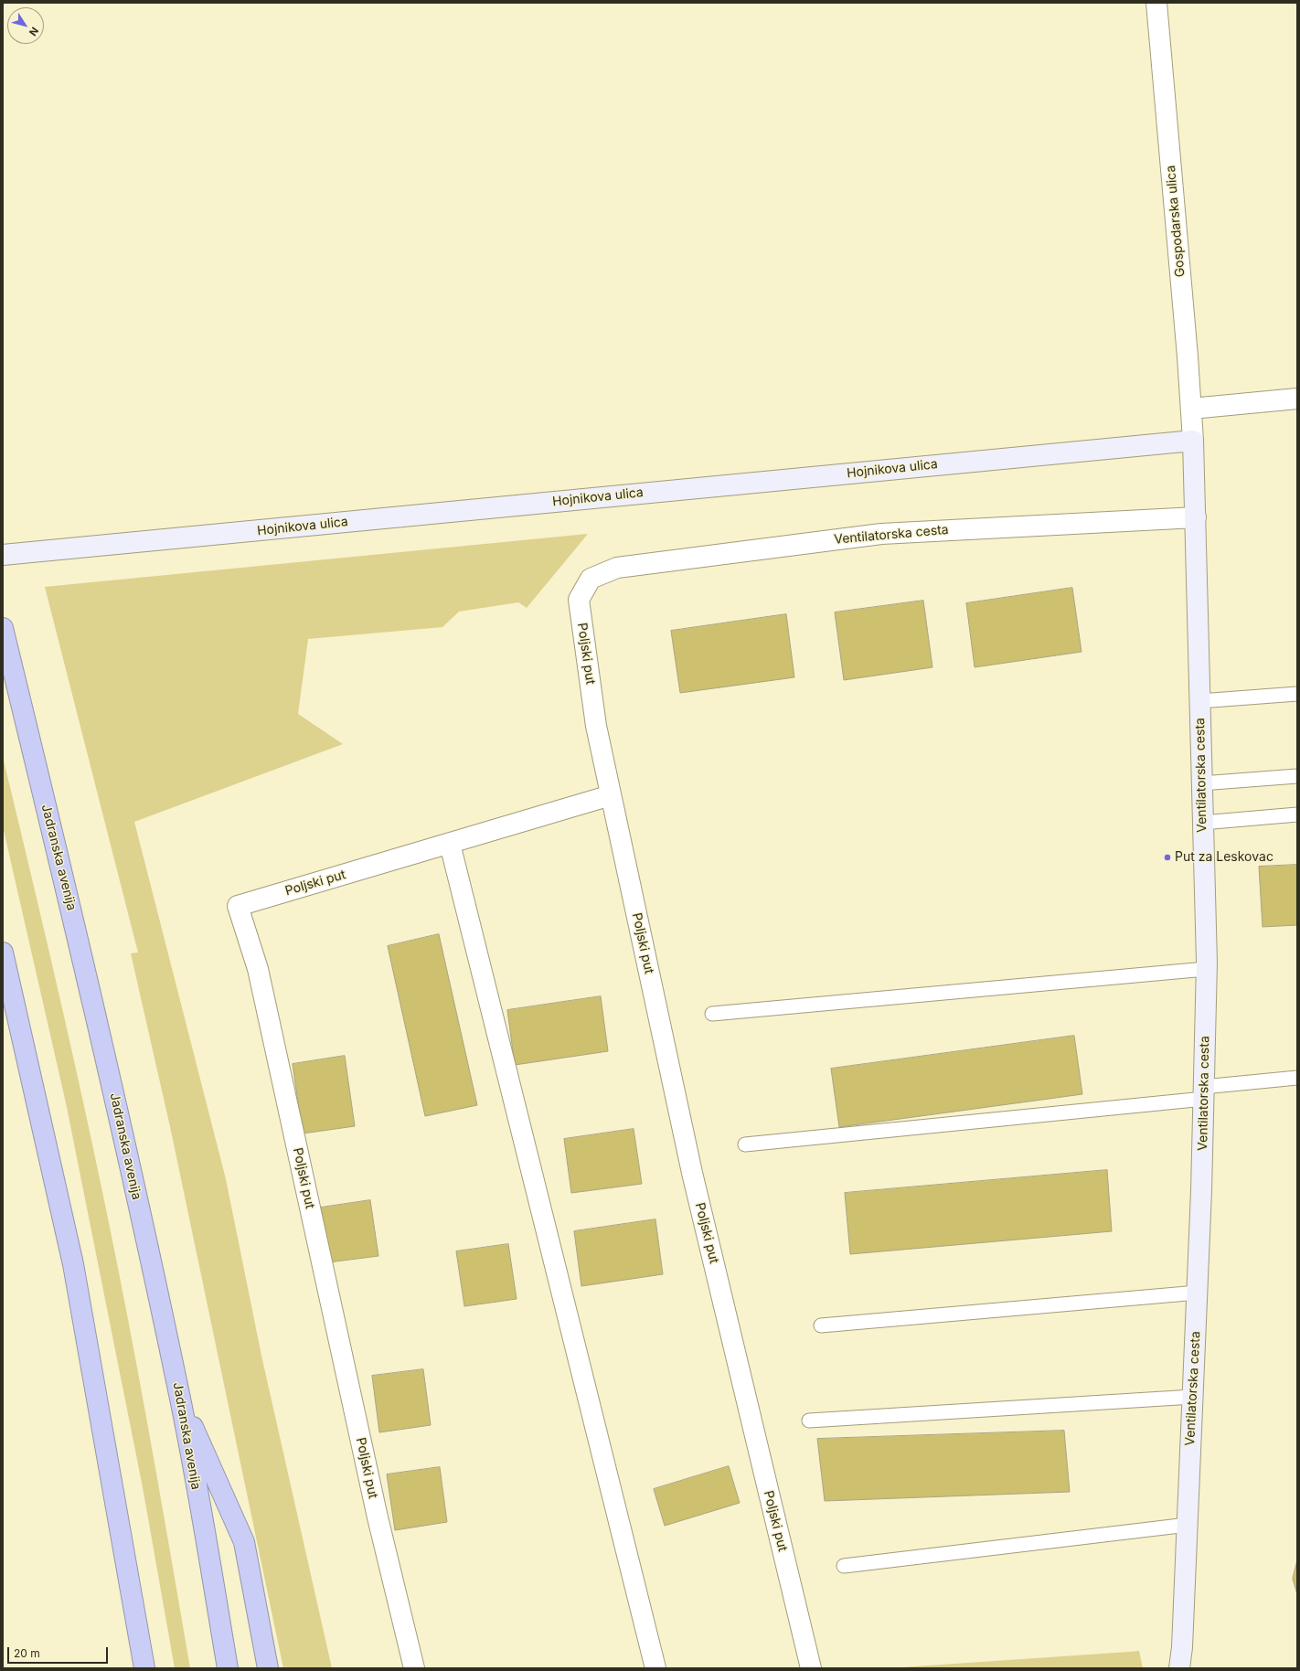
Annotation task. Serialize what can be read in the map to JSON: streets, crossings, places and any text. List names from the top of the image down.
{
  "streets": {
    "highway": ["Jadranska avenija"],
    "main road": ["Hojnikova ulica", "Ventilatorska cesta"],
    "street": ["Gospodarska ulica", "Poljski put"]
  },
  "crossings": [
    ["Gospodarska ulica", "Hojnikova ulica"],
    ["Gospodarska ulica", "Ventilatorska cesta"],
    ["Hojnikova ulica", "Ventilatorska cesta"],
    ["Ventilatorska cesta", "Poljski put"]
  ],
  "places": ["Put za Leskovac"],
  "scale_bar": "20 m",
  "north": "bottom right"
}
